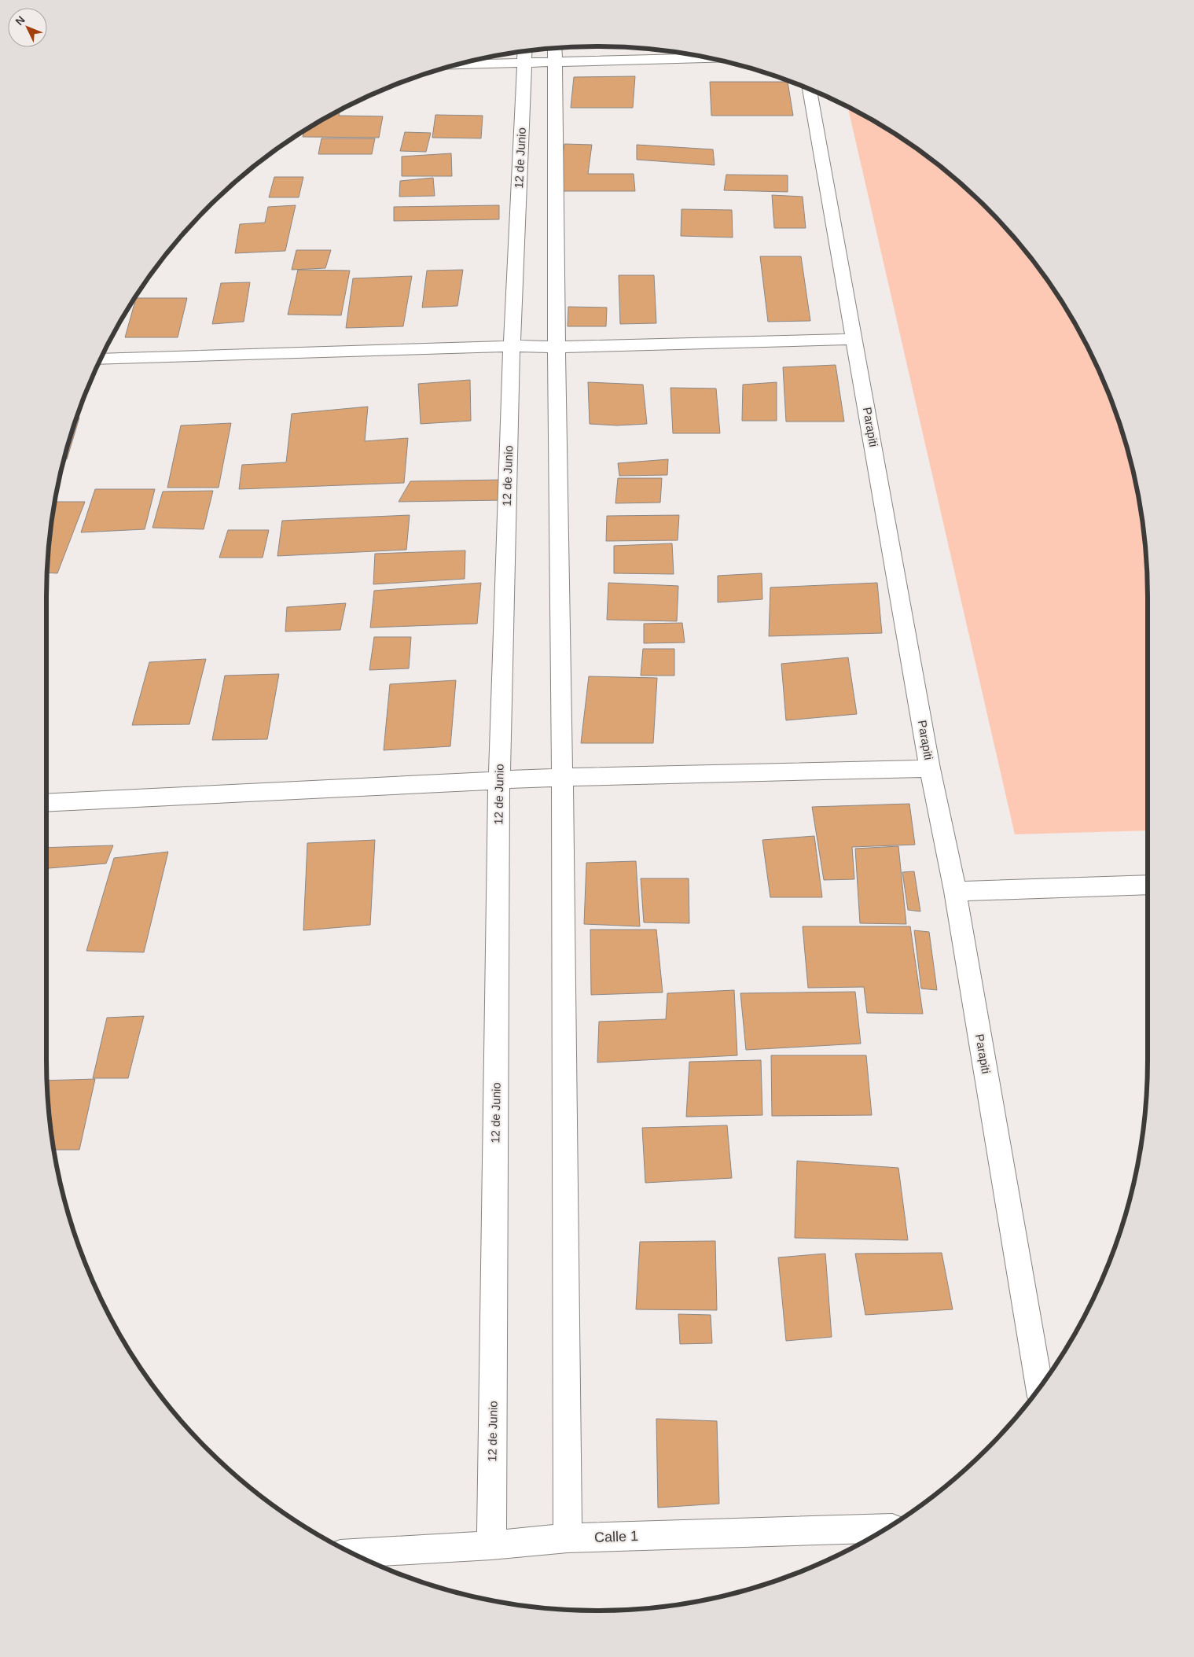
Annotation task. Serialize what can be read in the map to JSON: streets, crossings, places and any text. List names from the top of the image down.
{
  "streets": {
    "street": ["12 de Junio", "Parapiti", "Calle 1"]
  },
  "crossings": [
    ["12 de Junio", "Calle 1"]
  ],
  "north": "top left"
}
